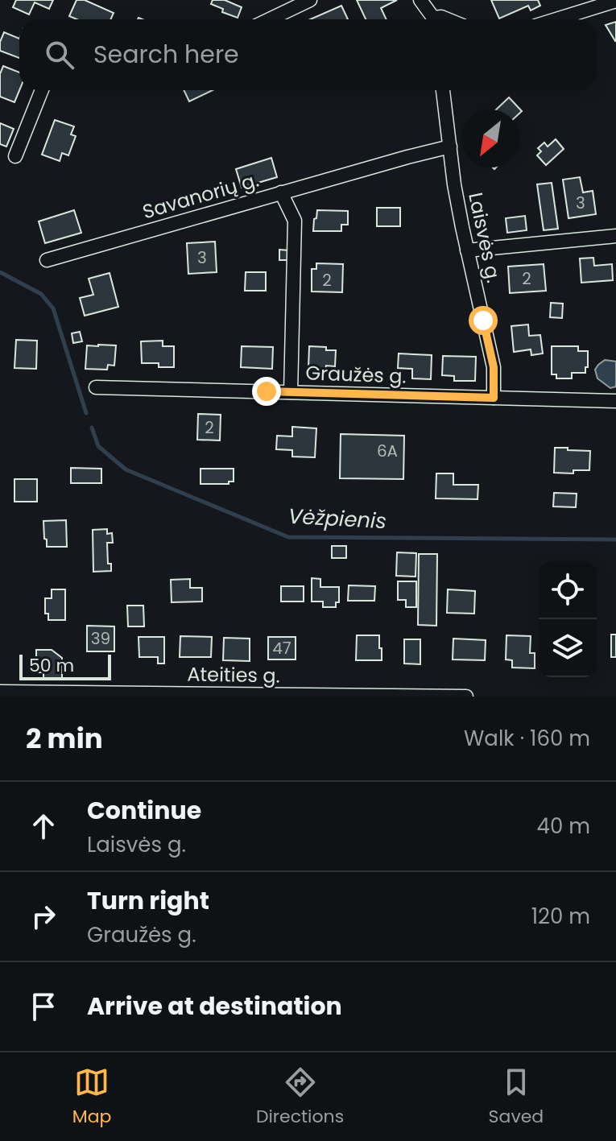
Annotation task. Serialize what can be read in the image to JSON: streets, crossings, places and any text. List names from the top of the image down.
{
  "streets": {
    "street": [
      "Savanorių g.",
      "Laisvės g.",
      "Graužės g.",
      "Ateities g."
    ]
  },
  "crossings": [
    ["Savanorių g.", "Graužės g."],
    ["Laisvės g.", "Graužės g."]
  ],
  "water": ["Vėžpienis"],
  "house_numbers": [
    "3",
    "3",
    "2",
    "2",
    "2",
    "6A",
    "39",
    "47"
  ],
  "scale_bar": "50 m",
  "north": "bottom left",
  "page": {
    "search": "Search here",
    "scale": "50 m",
    "heading": ["2 min", "Walk · 160 m"],
    "list": [
      ["Continue", "Laisvės g.", "40 m"],
      ["Turn right", "Graužės g.", "120 m"],
      "Arrive at destination"
    ],
    "nav": ["Map", "Directions", "Saved"]
  }
}
